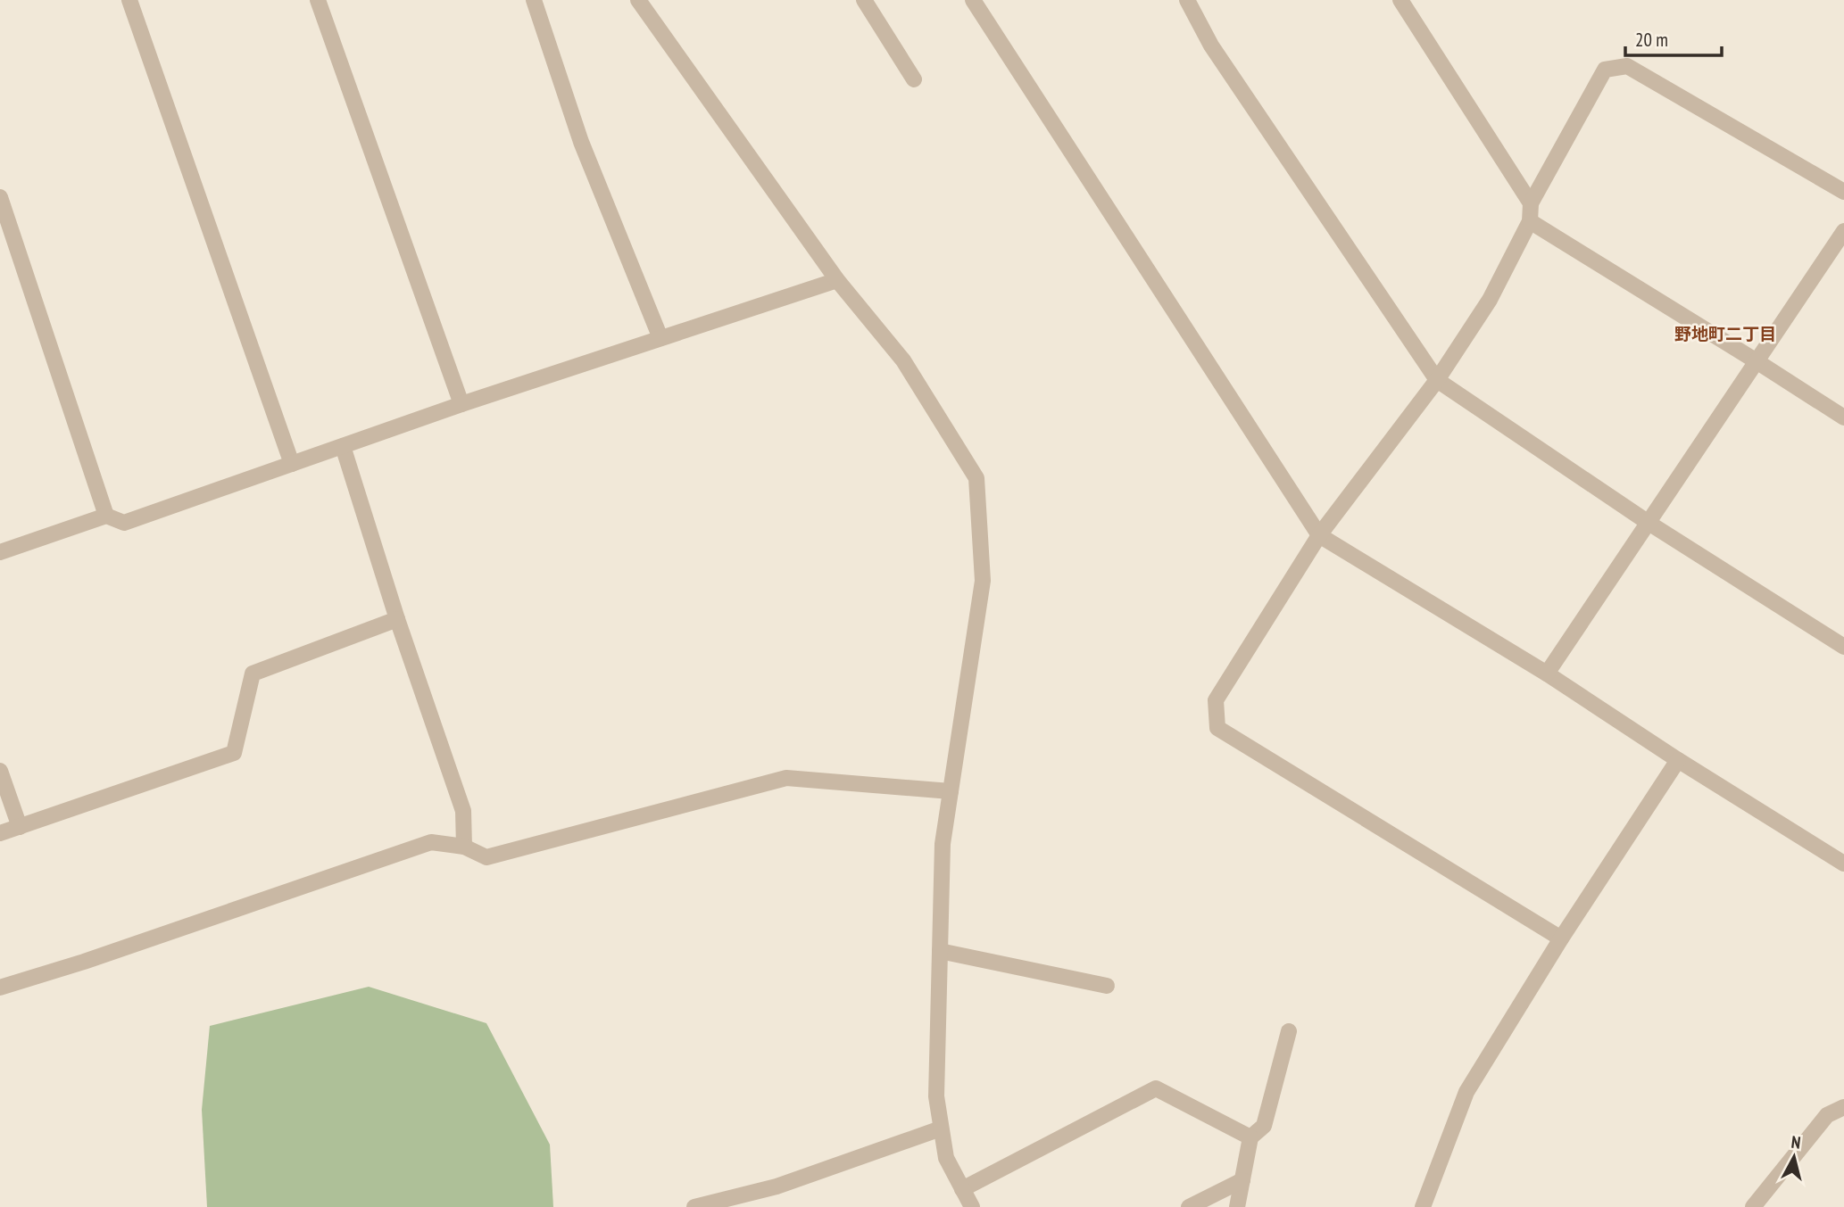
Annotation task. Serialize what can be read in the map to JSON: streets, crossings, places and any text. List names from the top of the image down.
{
  "districts": ["野地町二丁目"],
  "scale_bar": "20 m",
  "north": "top"
}
